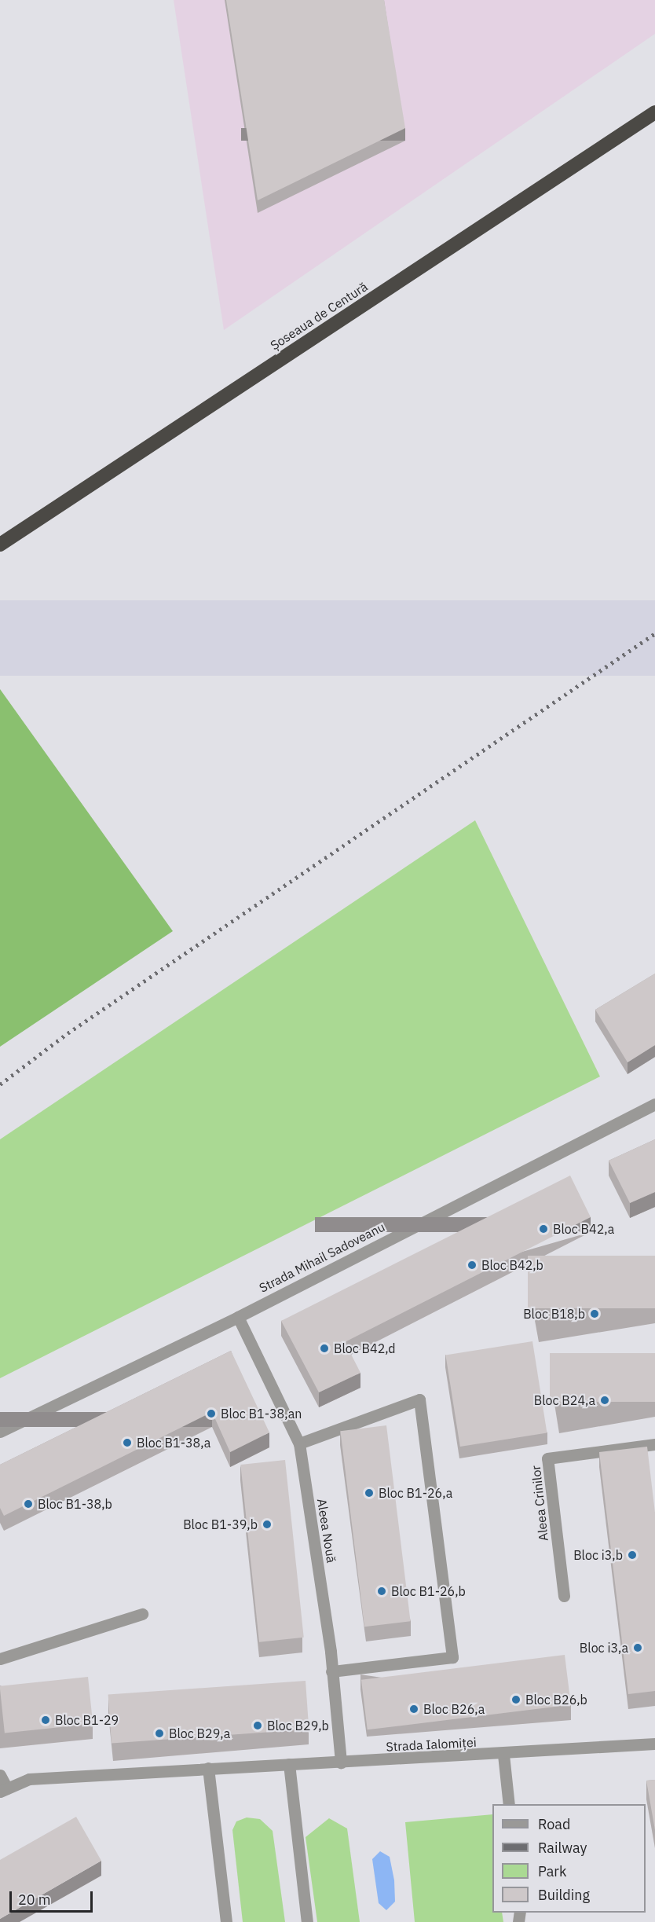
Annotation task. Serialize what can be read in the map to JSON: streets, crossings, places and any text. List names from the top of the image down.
{
  "streets": {
    "highway": ["Șoseaua de Centură"],
    "street": [
      "Strada Mihail Sadoveanu",
      "Aleea Crinilor",
      "Aleea Nouă",
      "Strada Ialomiței"
    ]
  },
  "crossings": [
    ["Strada Mihail Sadoveanu", "Aleea Nouă"],
    ["Aleea Nouă", "Strada Ialomiței"]
  ],
  "places": [
    "Bloc B42,a",
    "Bloc B42,b",
    "Bloc B18,b",
    "Bloc B42,d",
    "Bloc B24,a",
    "Bloc B1-38,an",
    "Bloc B1-38,a",
    "Bloc B1-26,a",
    "Bloc B1-38,b",
    "Bloc B1-39,b",
    "Bloc i3,b",
    "Bloc B1-26,b",
    "Bloc i3,a",
    "Bloc B26,b",
    "Bloc B26,a",
    "Bloc B1-29",
    "Bloc B29,b",
    "Bloc B29,a"
  ],
  "legend": [
    "Road",
    "Railway",
    "Park",
    "Building"
  ],
  "scale_bar": "20 m"
}
